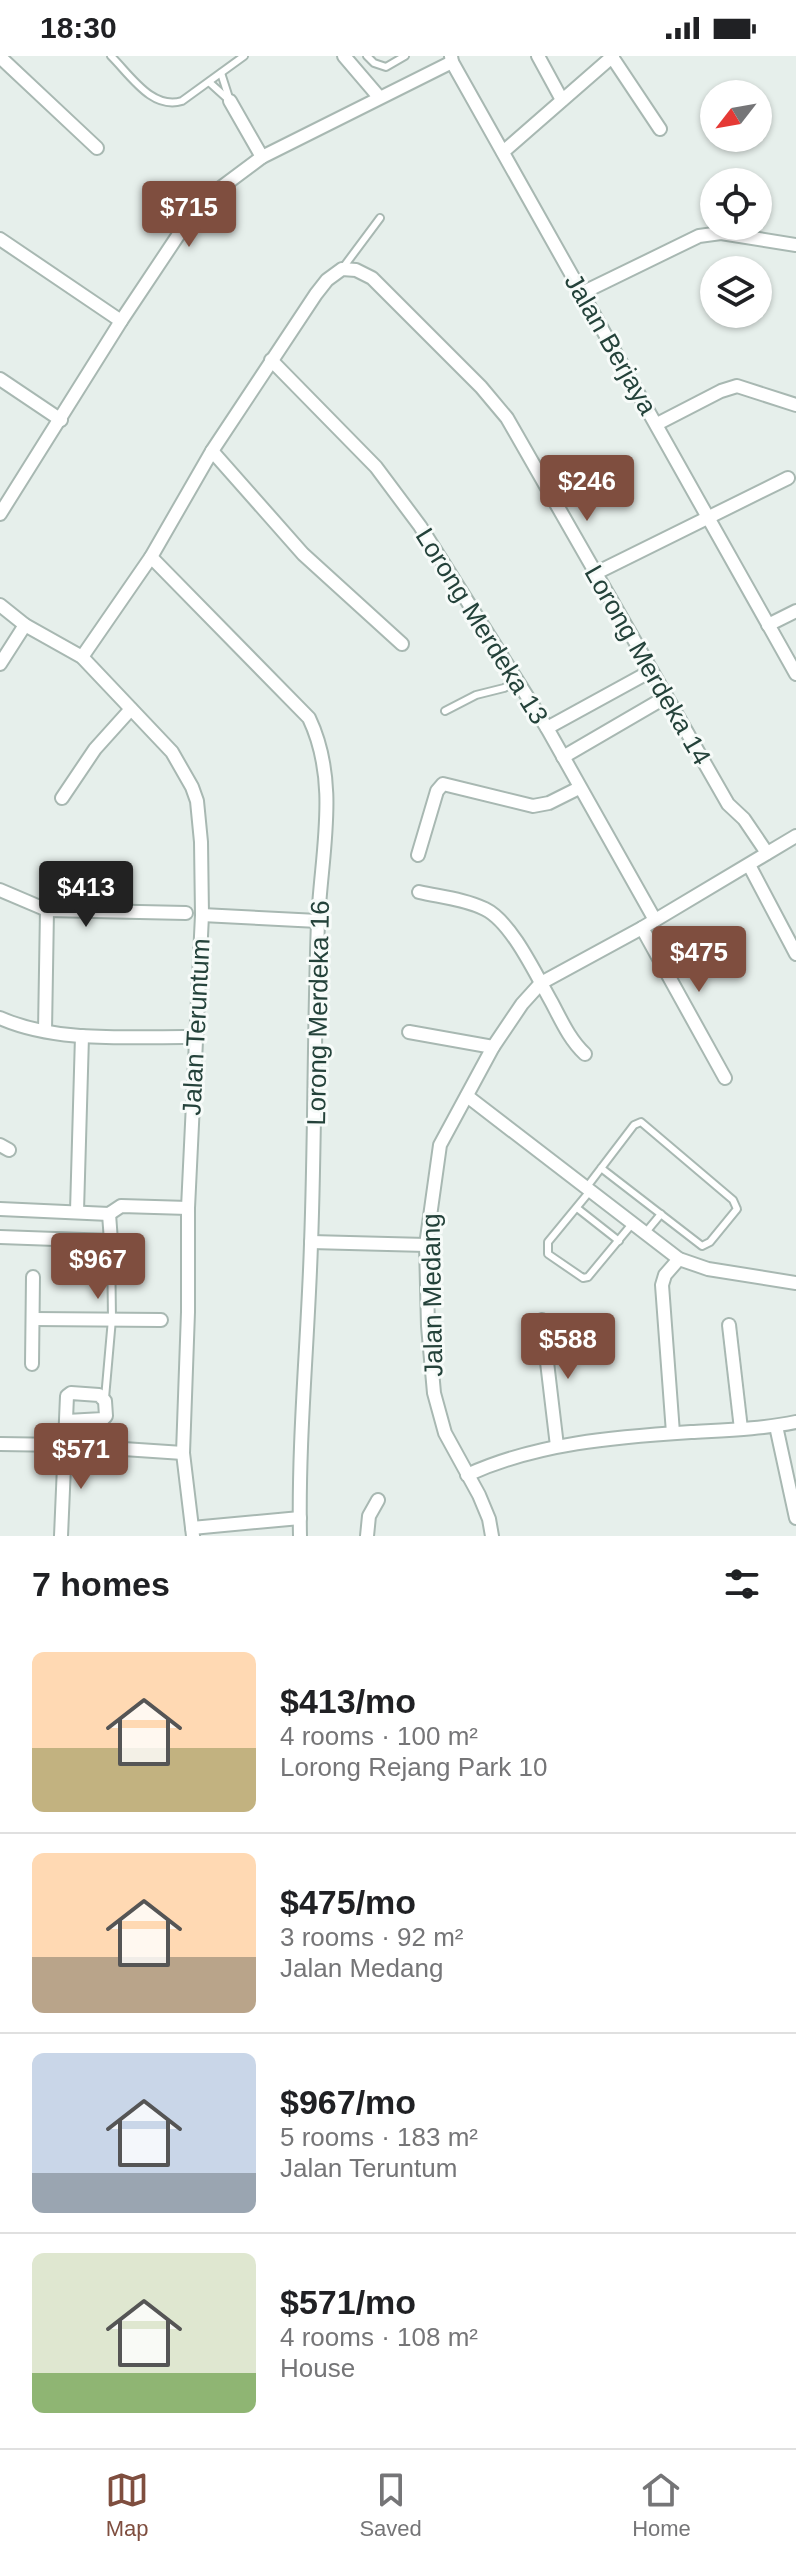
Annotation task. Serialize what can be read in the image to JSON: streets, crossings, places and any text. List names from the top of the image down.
{
  "streets": {
    "street": [
      "Jalan Berjaya",
      "Lorong Merdeka 13",
      "Lorong Merdeka 14",
      "Lorong Merdeka 16",
      "Jalan Teruntum",
      "Jalan Medang"
    ]
  },
  "crossings": [
    ["Lorong Merdeka 13", "Jalan Medang"],
    ["Lorong Merdeka 14", "Jalan Medang"]
  ],
  "north": "bottom left",
  "page": {
    "status": "18:30",
    "price": [
      "$715",
      "$246",
      "$413",
      "$475",
      "$967",
      "$588",
      "$571"
    ],
    "heading": "7 homes",
    "list": [
      {
        "name": "$413/mo",
        "note": "4 rooms · 100 m² · Lorong Rejang Park 10"
      },
      {
        "name": "$475/mo",
        "note": "3 rooms · 92 m² · Jalan Medang"
      },
      {
        "name": "$967/mo",
        "note": "5 rooms · 183 m² · Jalan Teruntum"
      },
      {
        "name": "$571/mo",
        "note": "4 rooms · 108 m² · House"
      }
    ],
    "tabs": ["Map", "Saved", "Home"]
  }
}
